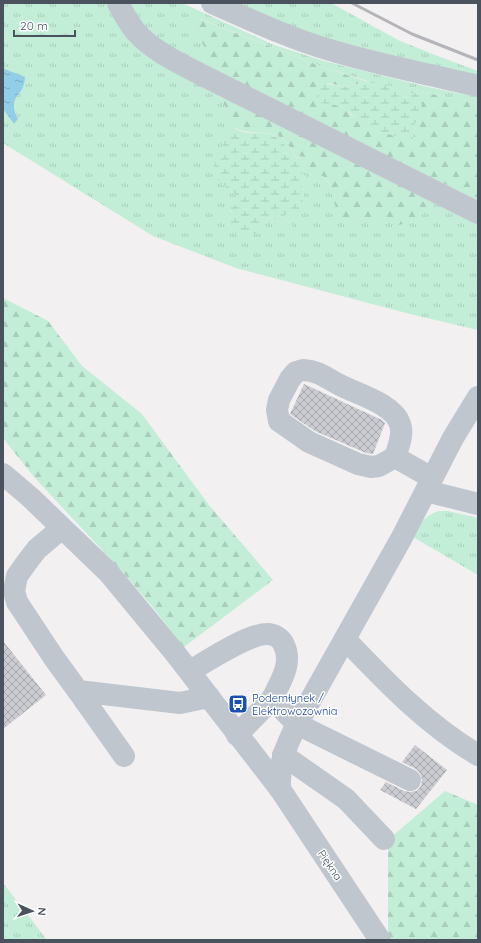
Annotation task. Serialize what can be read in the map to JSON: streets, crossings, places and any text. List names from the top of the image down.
{
  "streets": {
    "street": ["Piękna"]
  },
  "places": {
    "bus stop": ["Podemłynek / Elektrowozownia"]
  },
  "scale_bar": "20 m",
  "north": "right"
}
